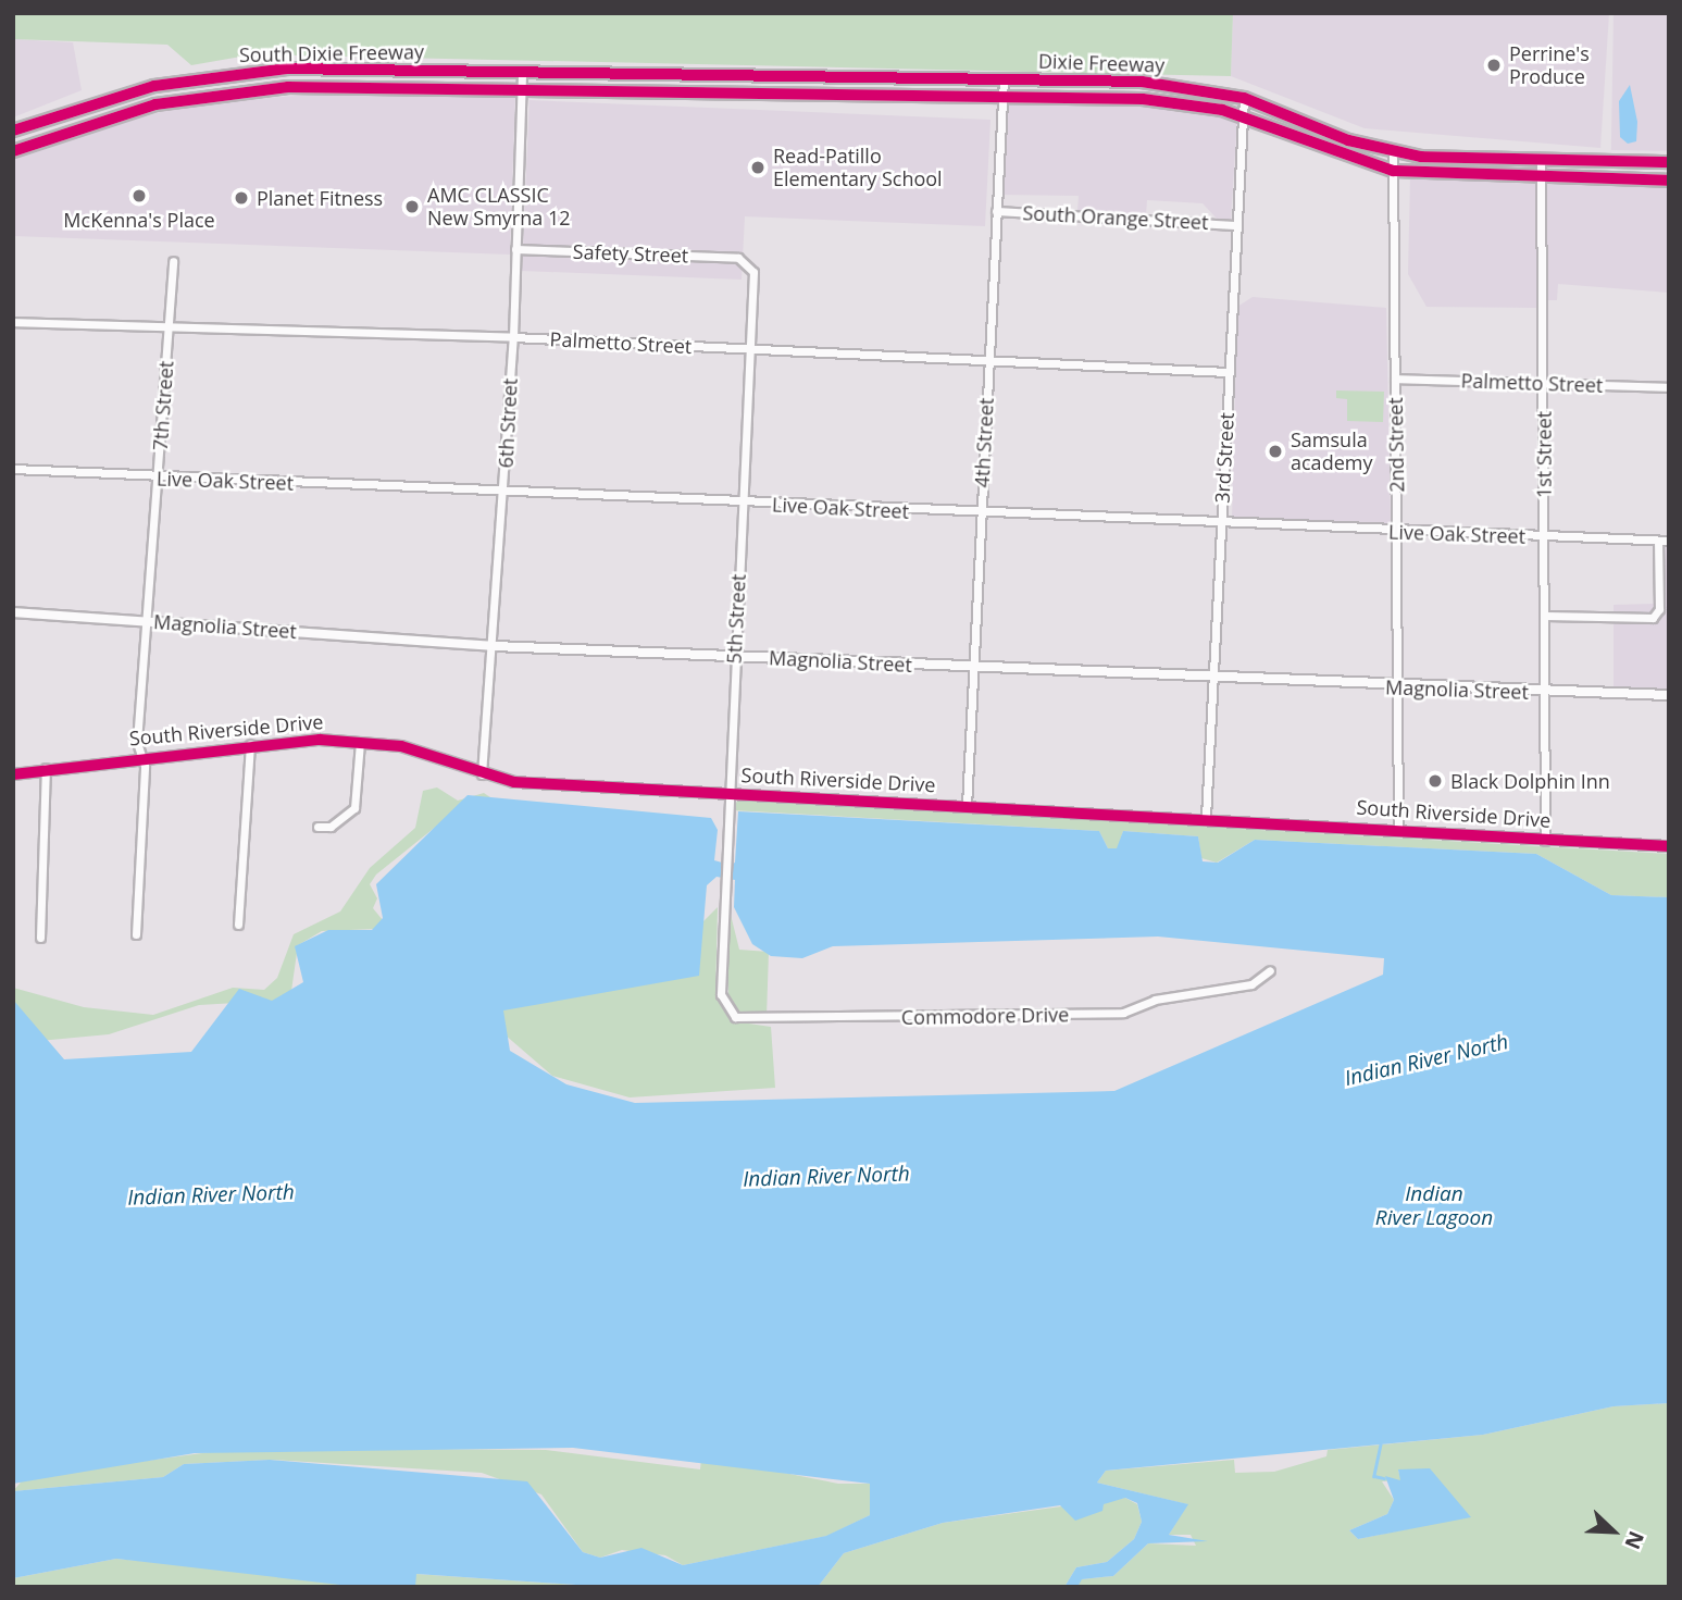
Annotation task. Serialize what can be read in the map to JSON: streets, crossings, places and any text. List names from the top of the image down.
{
  "streets": {
    "main road": ["South Dixie Freeway", "Dixie Freeway"],
    "street": [
      "South Orange Street",
      "Safety Street",
      "Palmetto Street",
      "7th Street",
      "6th Street",
      "4th Street",
      "2nd Street",
      "1st Street",
      "3rd Street",
      "Live Oak Street",
      "5th Street",
      "Magnolia Street",
      "South Riverside Drive",
      "Commodore Drive"
    ]
  },
  "crossings": [
    ["South Dixie Freeway", "Dixie Freeway"],
    ["South Dixie Freeway", "6th Street"],
    ["Dixie Freeway", "6th Street"],
    ["Dixie Freeway", "4th Street"],
    ["Dixie Freeway", "2nd Street"],
    ["Dixie Freeway", "1st Street"],
    ["Dixie Freeway", "3rd Street"],
    ["South Orange Street", "4th Street"],
    ["South Orange Street", "3rd Street"],
    ["Safety Street", "6th Street"],
    ["Safety Street", "5th Street"],
    ["Palmetto Street", "7th Street"],
    ["Palmetto Street", "6th Street"],
    ["Palmetto Street", "4th Street"],
    ["Palmetto Street", "2nd Street"],
    ["Palmetto Street", "1st Street"],
    ["Palmetto Street", "3rd Street"],
    ["Palmetto Street", "5th Street"],
    ["7th Street", "Live Oak Street"],
    ["7th Street", "Magnolia Street"],
    ["7th Street", "South Riverside Drive"],
    ["6th Street", "Live Oak Street"],
    ["6th Street", "Magnolia Street"],
    ["6th Street", "South Riverside Drive"],
    ["4th Street", "Live Oak Street"],
    ["4th Street", "Magnolia Street"],
    ["4th Street", "South Riverside Drive"],
    ["2nd Street", "Live Oak Street"],
    ["2nd Street", "Magnolia Street"],
    ["2nd Street", "South Riverside Drive"],
    ["1st Street", "Live Oak Street"],
    ["1st Street", "Magnolia Street"],
    ["1st Street", "South Riverside Drive"],
    ["3rd Street", "Live Oak Street"],
    ["3rd Street", "Magnolia Street"],
    ["3rd Street", "South Riverside Drive"],
    ["Live Oak Street", "5th Street"],
    ["5th Street", "Magnolia Street"],
    ["5th Street", "South Riverside Drive"],
    ["5th Street", "Commodore Drive"]
  ],
  "water": ["Indian River North", "Indian River Lagoon"],
  "places": [
    "Perrine's Produce",
    "Read-Patillo Elementary School",
    "McKenna's Place",
    "Planet Fitness",
    "AMC CLASSIC New Smyrna 12",
    "Samsula academy",
    "Black Dolphin Inn"
  ],
  "north": "bottom right"
}
